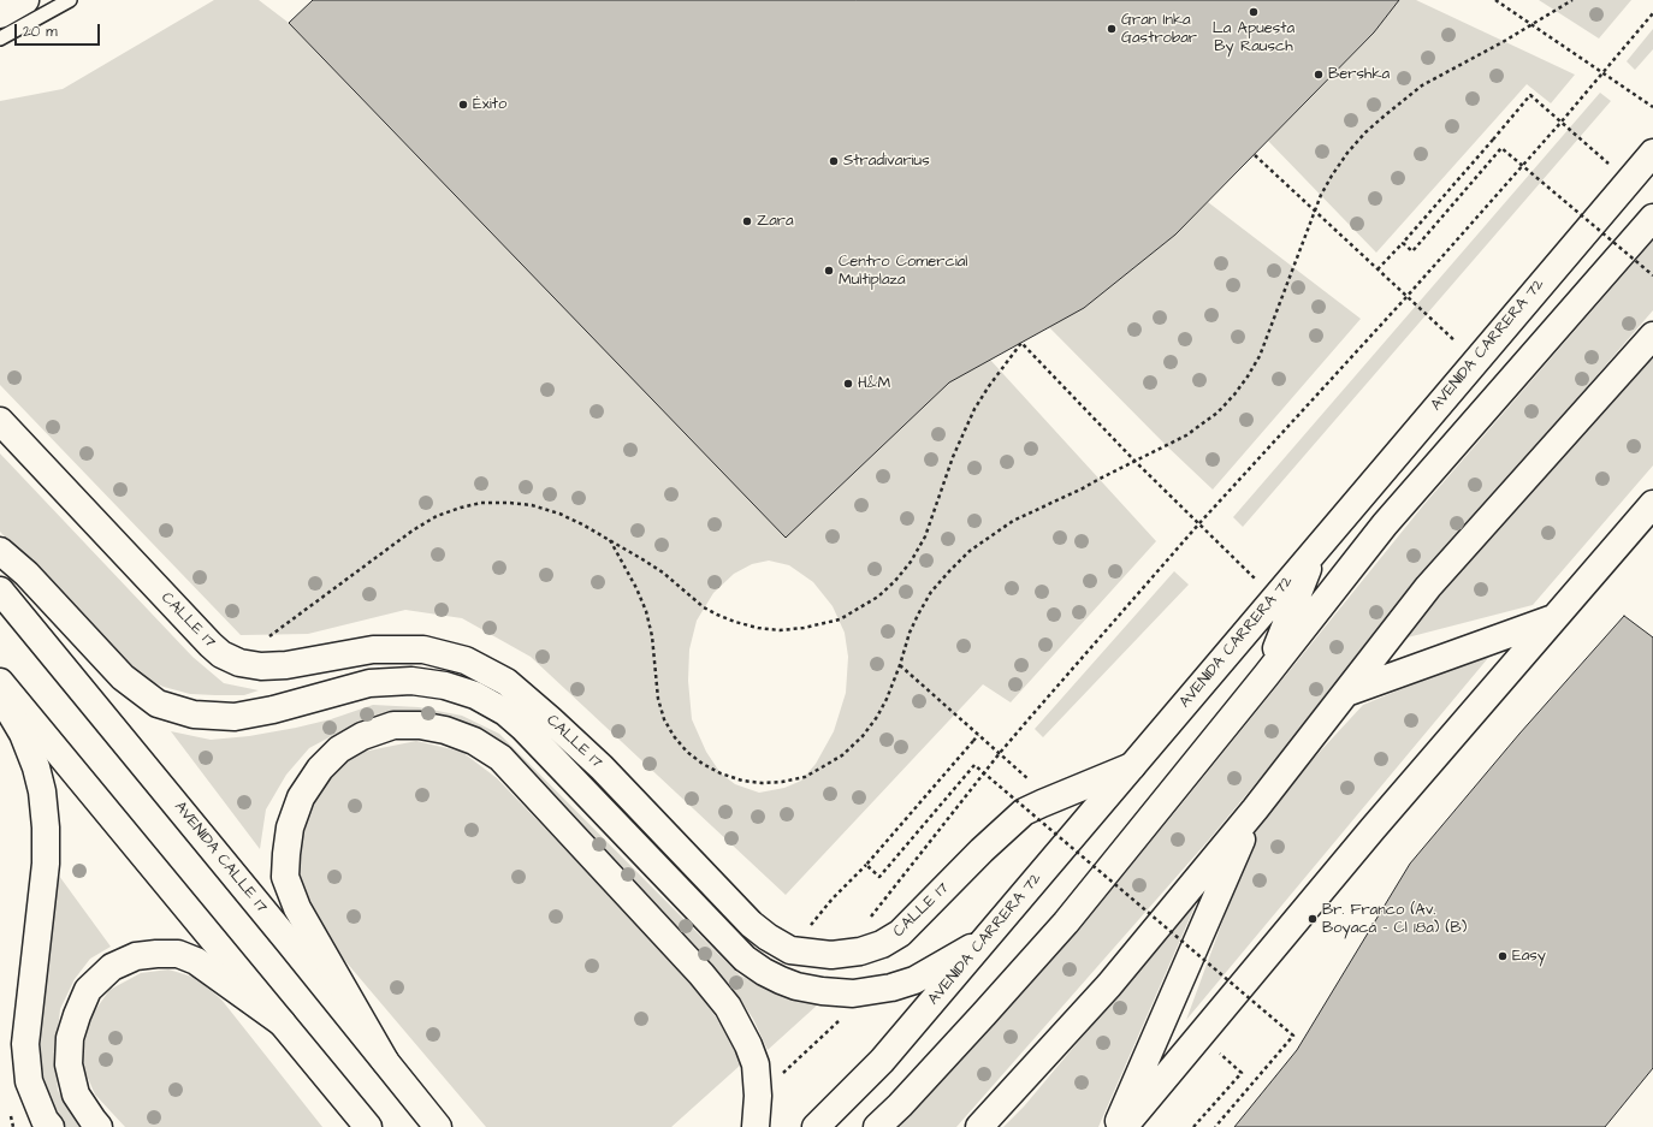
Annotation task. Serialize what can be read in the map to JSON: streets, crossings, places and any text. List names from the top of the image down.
{
  "streets": {
    "main road": ["AVENIDA CARRERA 72", "CALLE 17", "AVENIDA CALLE 17"]
  },
  "crossings": [
    ["AVENIDA CARRERA 72", "CALLE 17"]
  ],
  "places": [
    "La Apuesta By Rausch",
    "Gran Inka Gastrobar",
    "Bershka",
    "Éxito",
    "Stradivarius",
    "Zara",
    "Centro Comercial Multiplaza",
    "H&M",
    "Br. Franco (Av. Boyacá - Cl 18a) (B)",
    "Easy"
  ],
  "scale_bar": "20 m"
}
